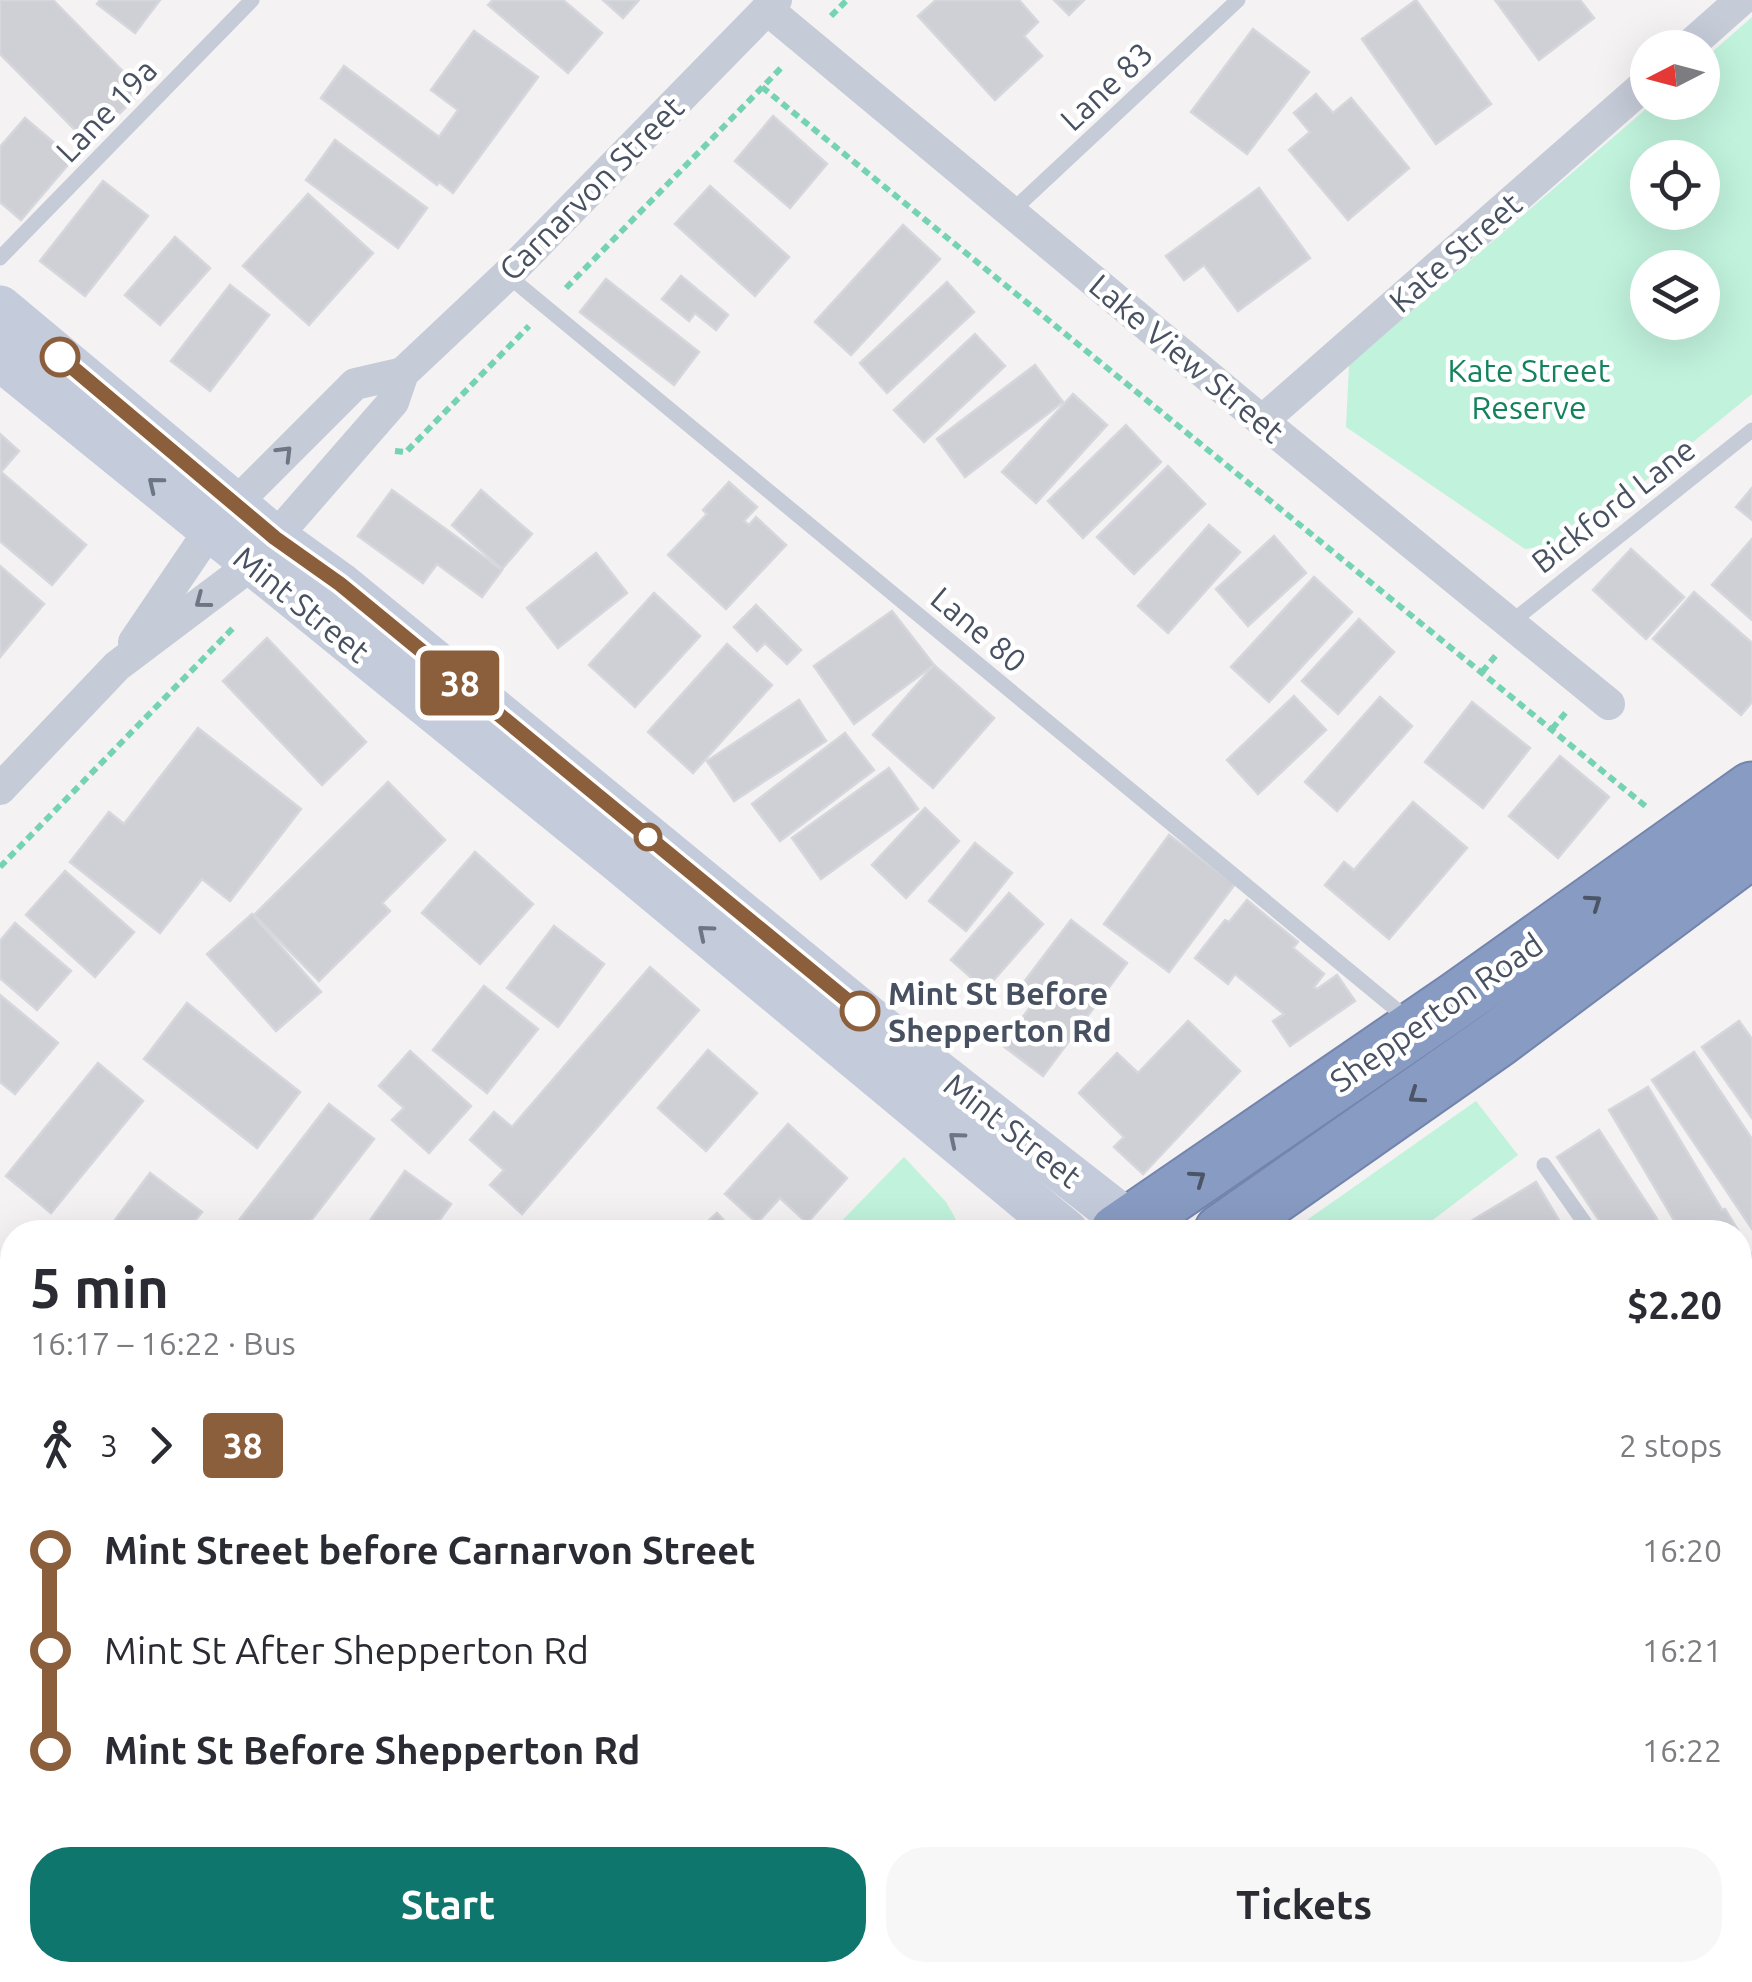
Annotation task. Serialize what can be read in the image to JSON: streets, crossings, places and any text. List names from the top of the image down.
{
  "streets": {
    "highway": ["Shepperton Road"],
    "main road": ["Mint Street"],
    "street": ["Carnarvon Street", "Kate Street", "Lake View Street"],
    "lane": [
      "Lane 83",
      "Lane 19a",
      "Bickford Lane",
      "Lane 80"
    ]
  },
  "crossings": [
    ["Lane 83", "Lake View Street"],
    ["Carnarvon Street", "Lake View Street"],
    ["Carnarvon Street", "Mint Street"],
    ["Carnarvon Street", "Lane 80"],
    ["Kate Street", "Lake View Street"],
    ["Lake View Street", "Bickford Lane"],
    ["Lane 80", "Shepperton Road"]
  ],
  "parks": ["Kate Street Reserve"],
  "places": ["Mint St Before Shepperton Rd"],
  "lines": ["bus line 38"],
  "north": "left",
  "page": {
    "on_map": "38",
    "heading": ["5 min", "16:17 – 16:22 · Bus", "$2.20"],
    "legs": ["3", "38", "2 stops"],
    "list": [
      {
        "name": "Mint Street before Carnarvon Street",
        "value": "16:20"
      },
      {
        "name": "Mint St After Shepperton Rd",
        "value": "16:21"
      },
      {
        "name": "Mint St Before Shepperton Rd",
        "value": "16:22"
      }
    ],
    "buttons": ["Start", "Tickets"]
  }
}
